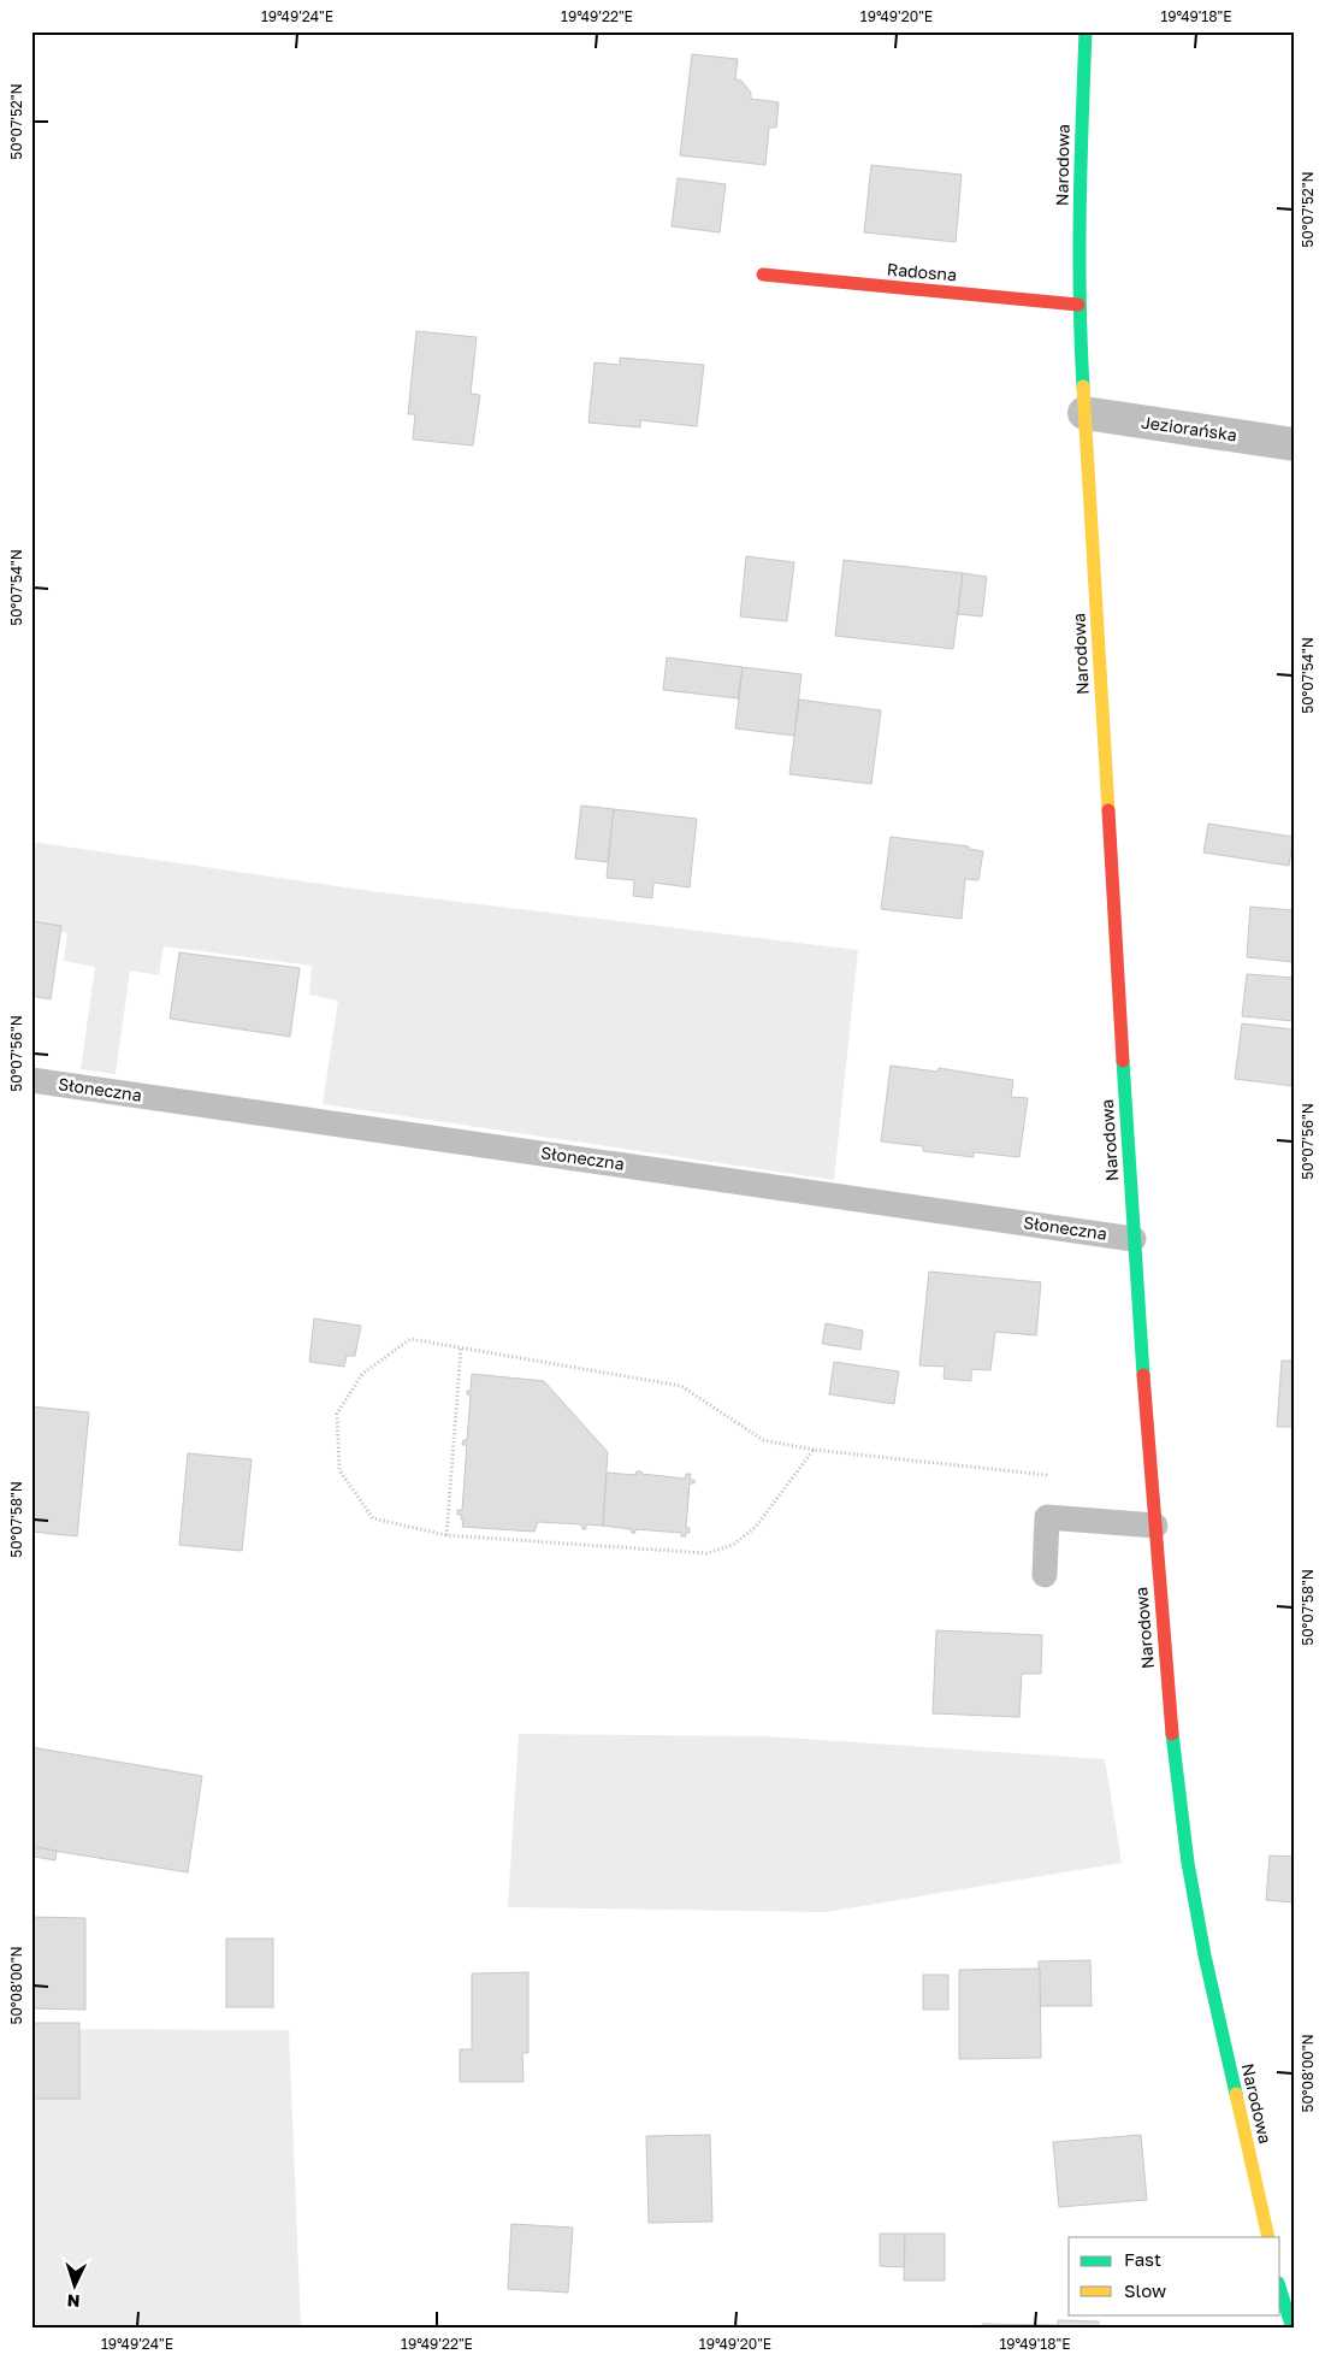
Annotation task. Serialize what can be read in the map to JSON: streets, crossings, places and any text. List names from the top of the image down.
{
  "streets": {
    "street": ["Narodowa", "Radosna", "Jeziorańska"],
    "lane": ["Słoneczna"]
  },
  "crossings": [
    ["Narodowa", "Radosna"],
    ["Narodowa", "Jeziorańska"],
    ["Narodowa", "Słoneczna"]
  ],
  "legend": ["Fast", "Slow"],
  "north": "bottom",
  "coordinates": [
    "19°49'24\"E",
    "19°49'22\"E",
    "19°49'20\"E",
    "19°49'18\"E",
    "50°07'52\"N",
    "50°07'54\"N",
    "50°07'56\"N",
    "50°07'58\"N",
    "50°08'00\"N"
  ]
}
